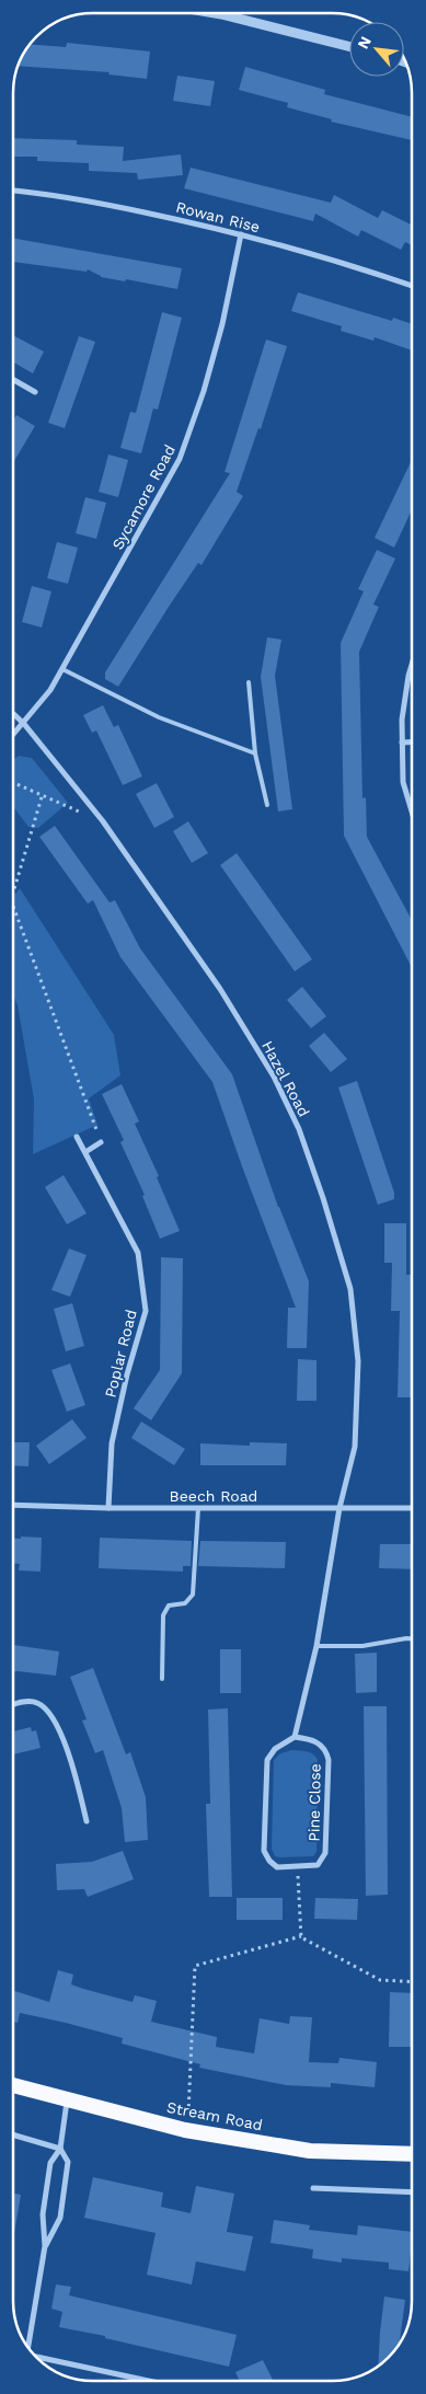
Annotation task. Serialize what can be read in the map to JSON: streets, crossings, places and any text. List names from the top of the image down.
{
  "streets": {
    "highway": ["Stream Road"],
    "street": [
      "Rowan Rise",
      "Sycamore Road",
      "Hazel Road",
      "Poplar Road",
      "Beech Road",
      "Pine Close"
    ]
  },
  "crossings": [
    ["Rowan Rise", "Sycamore Road"],
    ["Sycamore Road", "Hazel Road"],
    ["Hazel Road", "Beech Road"],
    ["Poplar Road", "Beech Road"]
  ],
  "north": "top left"
}
